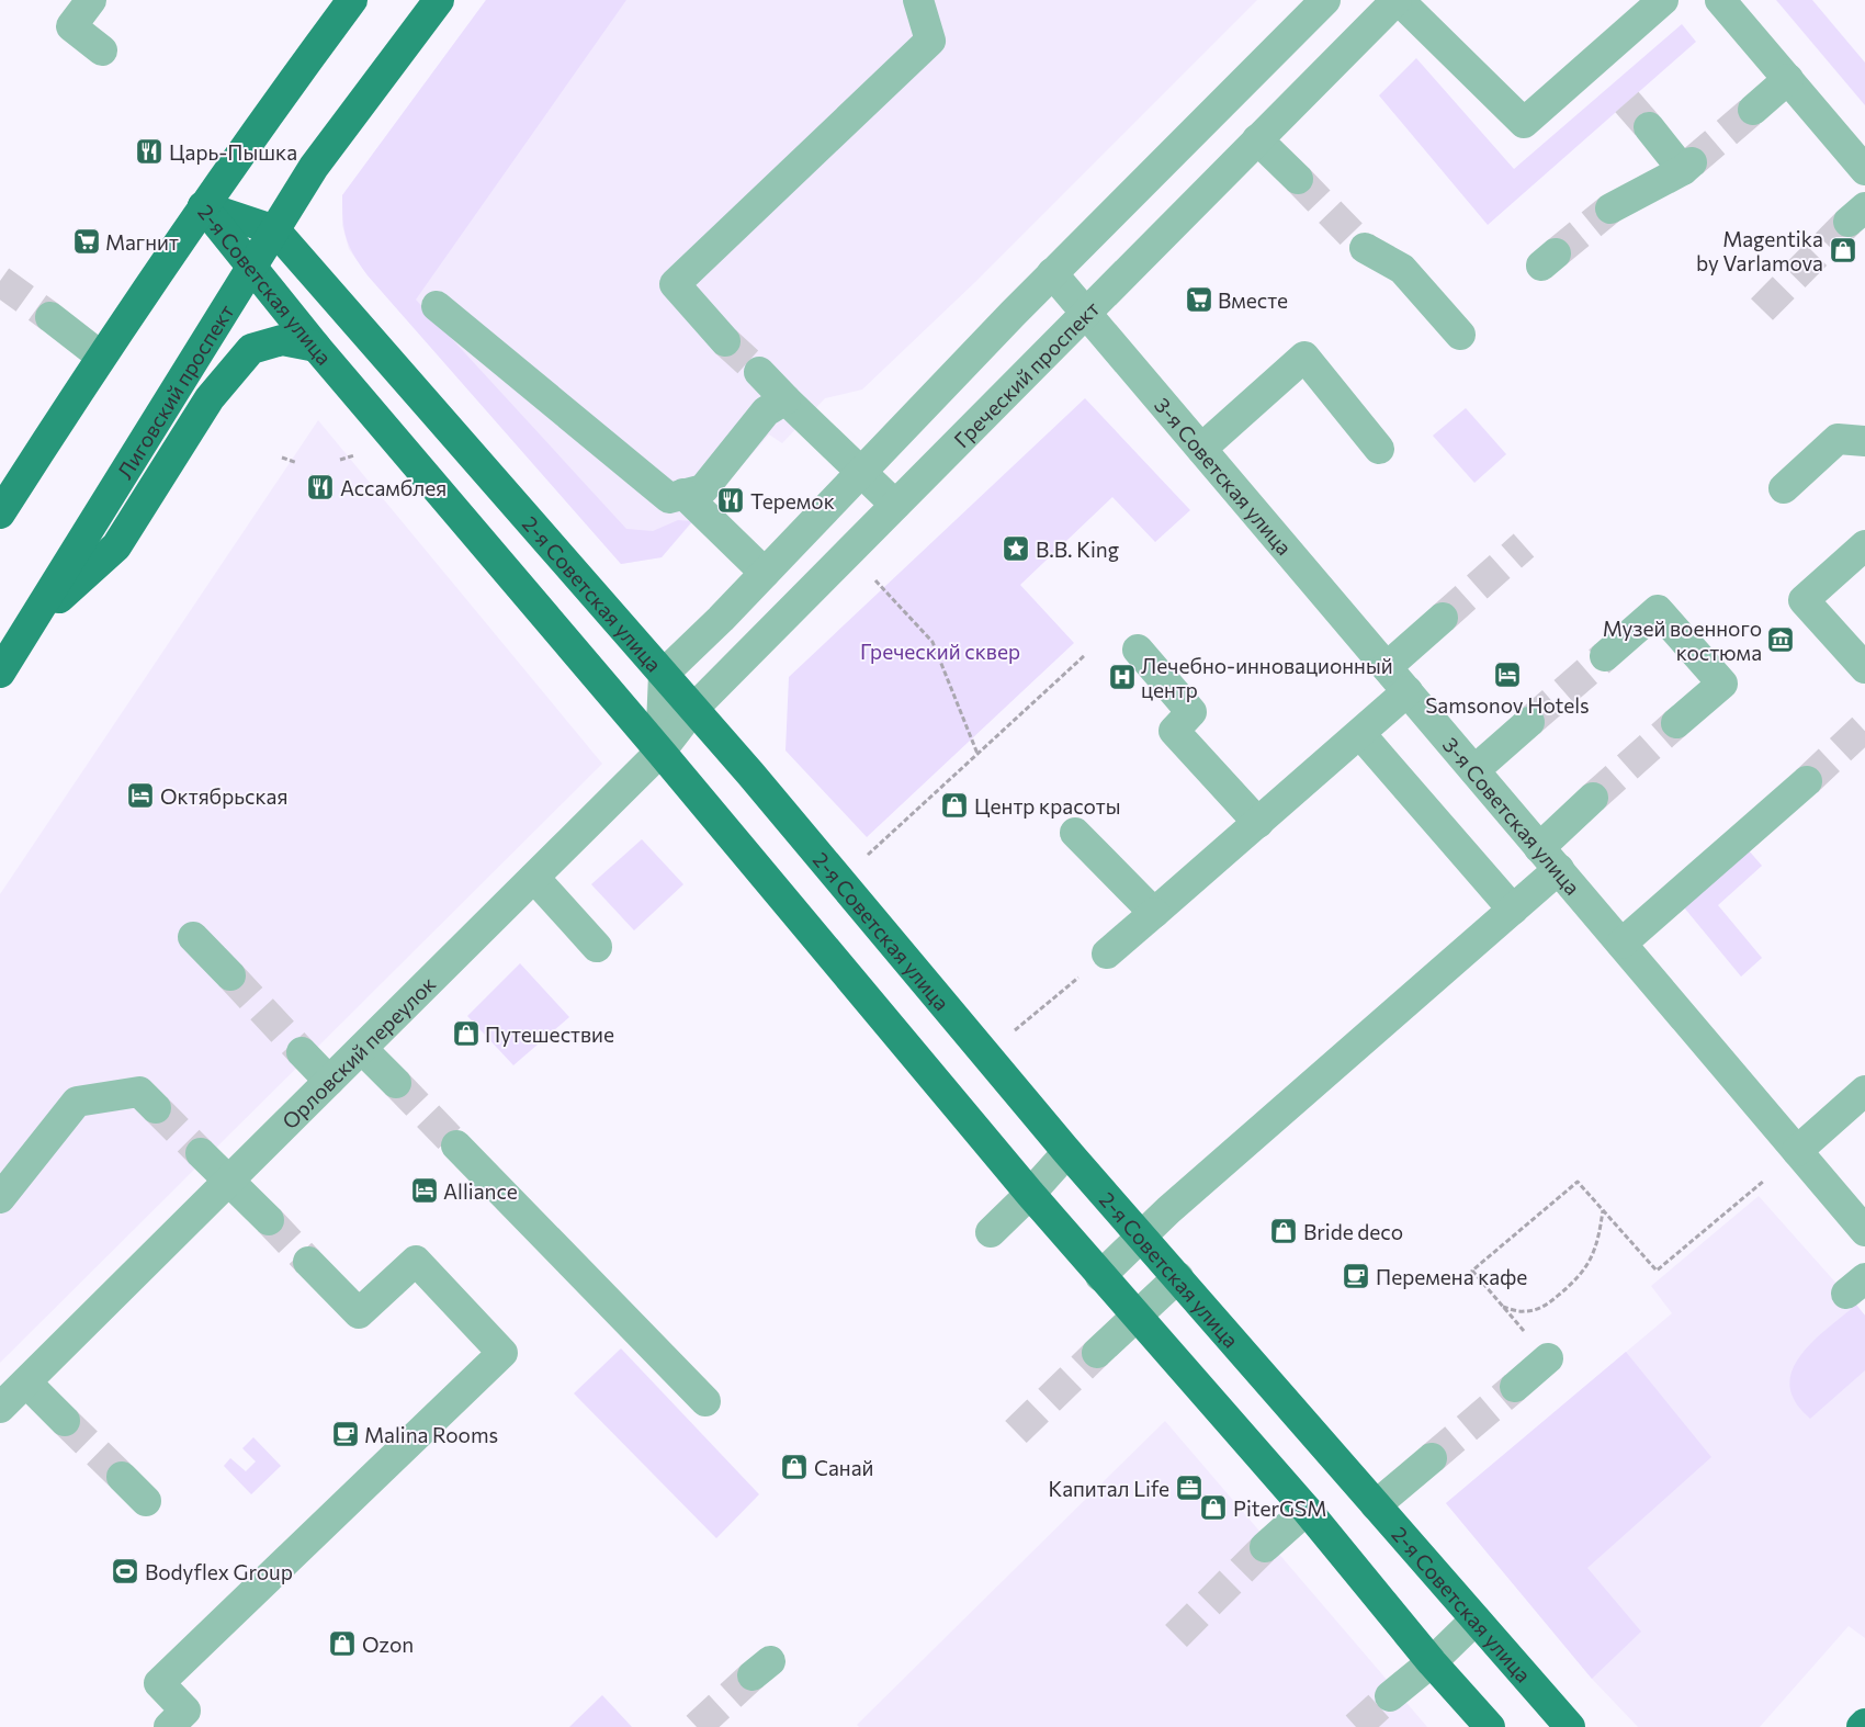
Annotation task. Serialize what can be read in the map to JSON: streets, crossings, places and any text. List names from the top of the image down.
{
  "streets": {
    "main road": ["2-я Советская улица", "Лиговский проспект"],
    "street": ["Греческий проспект", "3-я Советская улица", "Орловский переулок"]
  },
  "crossings": [
    ["2-я Советская улица", "Греческий проспект"],
    ["2-я Советская улица", "Лиговский проспект"],
    ["2-я Советская улица", "Орловский переулок"],
    ["Греческий проспект", "3-я Советская улица"],
    ["Греческий проспект", "Орловский переулок"]
  ],
  "parks": ["Греческий сквер"],
  "places": {
    "restaurant": ["Царь-Пышка", "Ассамблея", "Теремок"],
    "supermarket": ["Магнит", "Вместе"],
    "shop": [
      "Magentika by Varlamova",
      "Центр красоты",
      "Путешествие",
      "Bride deco",
      "Санай",
      "PiterGSM",
      "Ozon"
    ],
    "place": ["B.B. King"],
    "museum": ["Музей военного костюма"],
    "hotel": ["Samsonov Hotels", "Октябрьская", "Alliance"],
    "hospital": ["Лечебно-инновационный центр"],
    "cafe": ["Перемена кафе", "Malina Rooms"],
    "office": ["Капитал Life"],
    "sports": ["Bodyflex Group"]
  }
}
